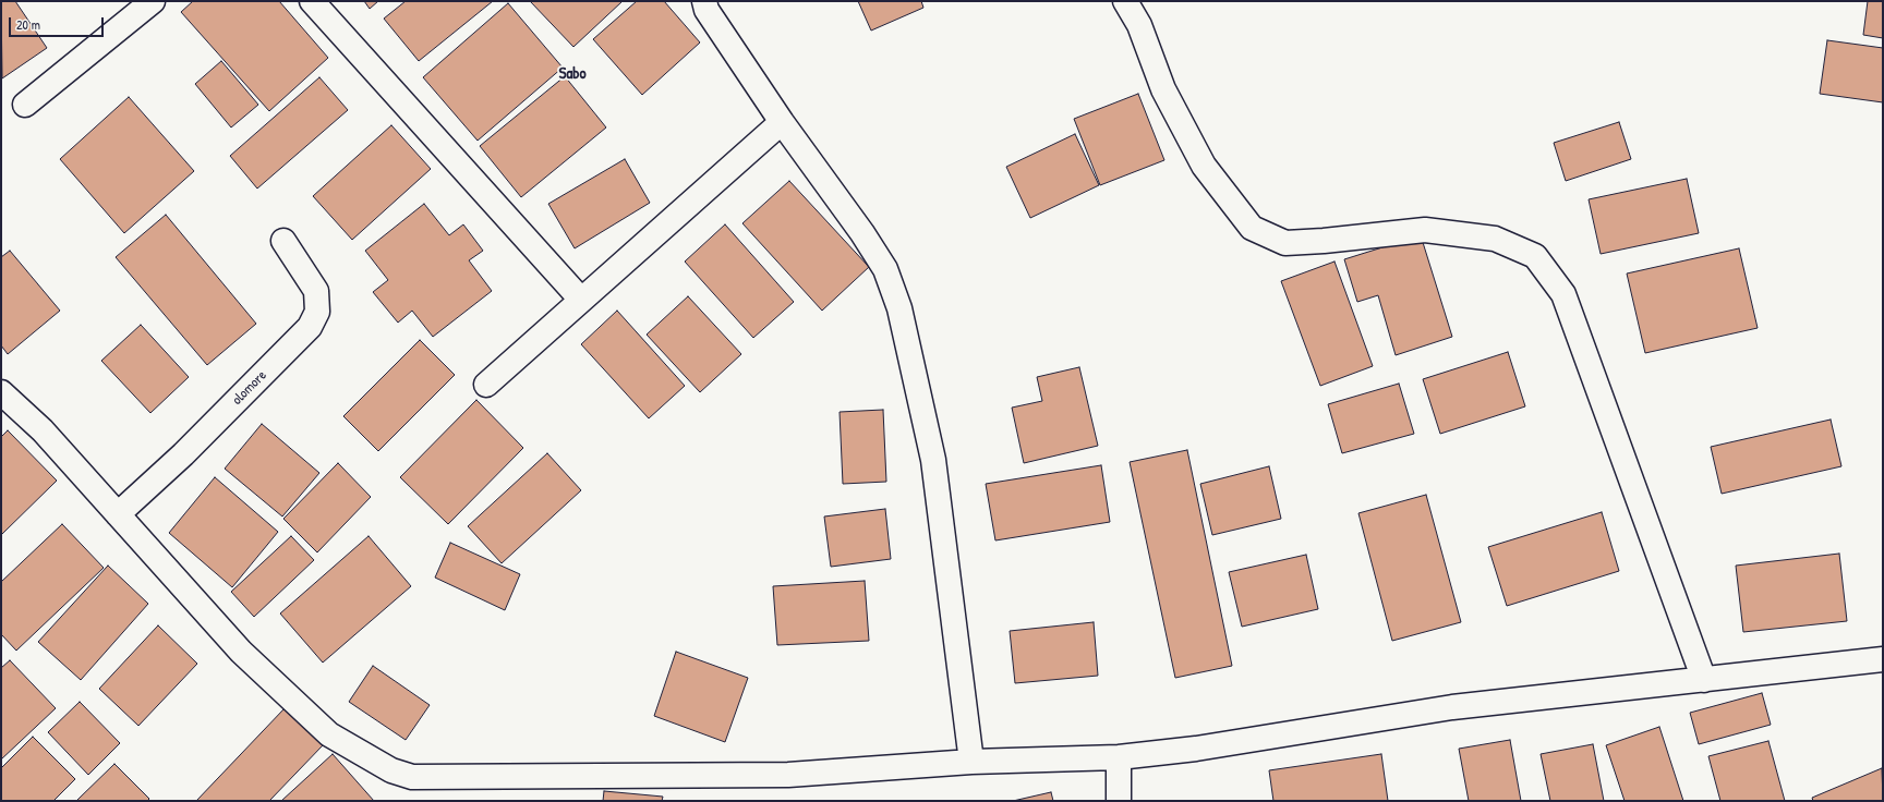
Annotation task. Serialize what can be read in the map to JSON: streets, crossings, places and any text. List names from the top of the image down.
{
  "streets": {
    "street": ["olomore"]
  },
  "districts": ["Sabo"],
  "scale_bar": "20 m"
}
